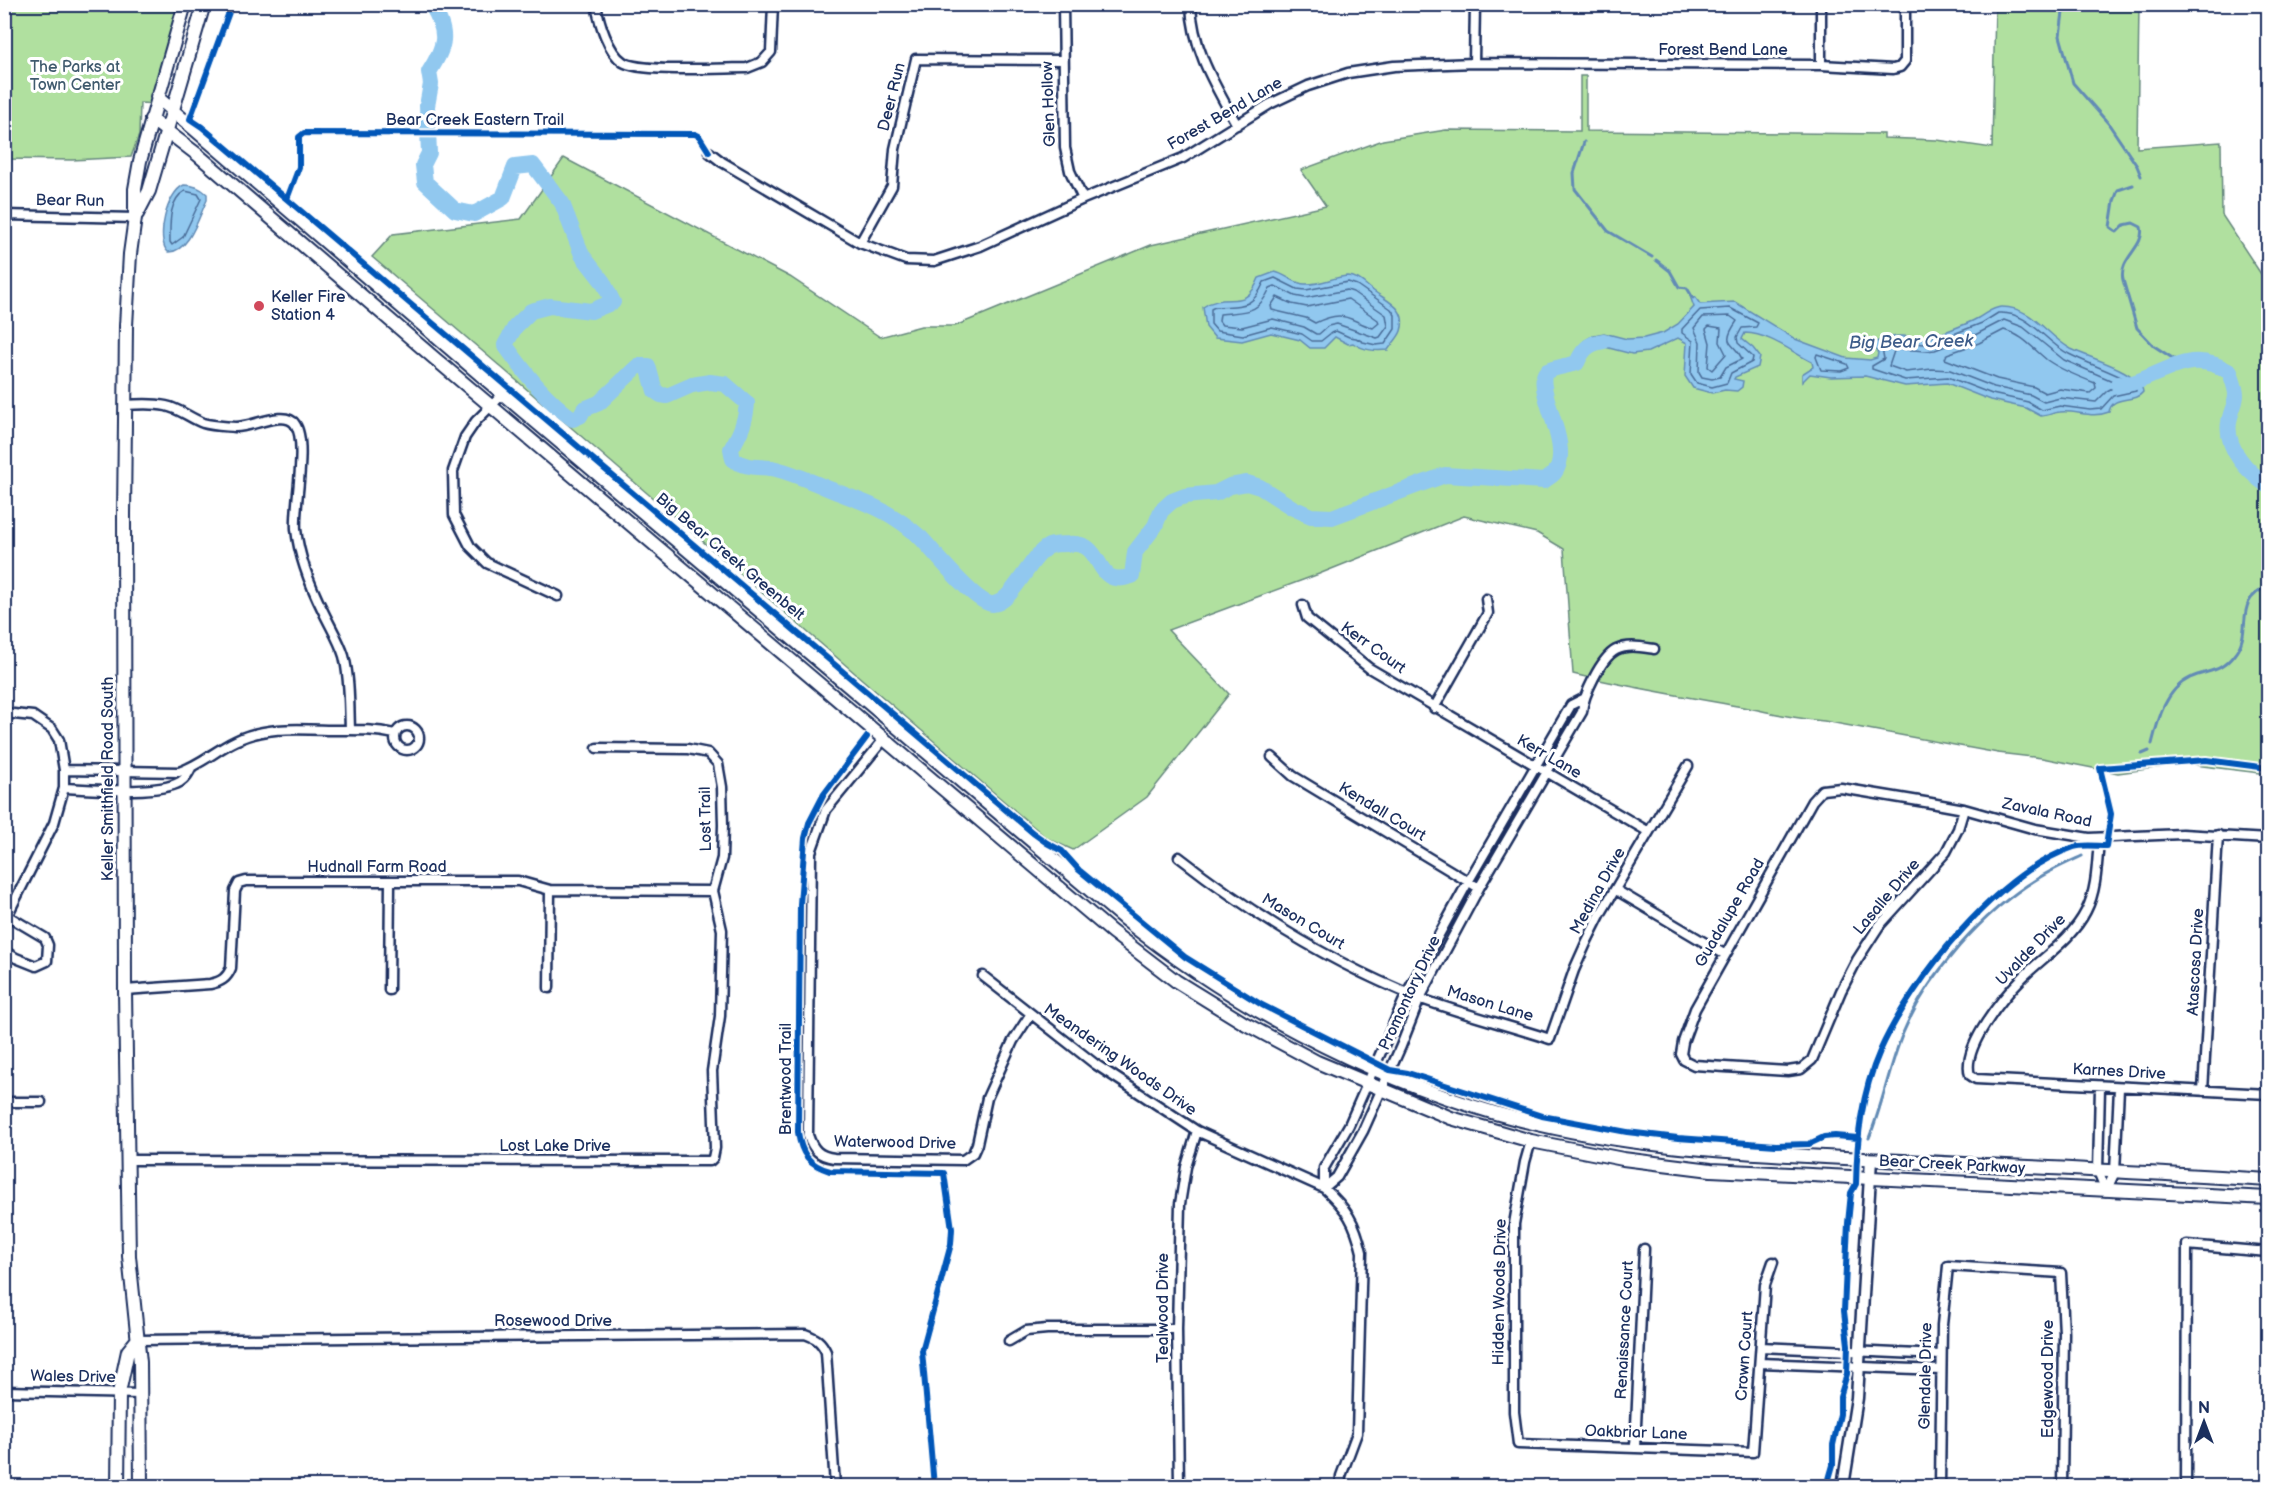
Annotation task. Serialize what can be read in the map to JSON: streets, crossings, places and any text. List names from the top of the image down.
{
  "streets": {
    "main road": ["Keller Smithfield Road South", "Bear Creek Parkway"],
    "street": [
      "Forest Bend Lane",
      "Deer Run",
      "Glen Hollow",
      "Bear Run",
      "Kerr Court",
      "Kerr Lane",
      "Kendall Court",
      "Zavala Road",
      "Lost Trail",
      "Hudnall Farm Road",
      "Medina Drive",
      "Lasalle Drive",
      "Guadalupe Road",
      "Mason Court",
      "Uvalde Drive",
      "Atascosa Drive",
      "Promontory Drive",
      "Mason Lane",
      "Meandering Woods Drive",
      "Karnes Drive",
      "Waterwood Drive",
      "Lost Lake Drive",
      "Hidden Woods Drive",
      "Tealwood Drive",
      "Rosewood Drive",
      "Renaissance Court",
      "Crown Court",
      "Glendale Drive",
      "Wales Drive",
      "Edgewood Drive",
      "Oakbriar Lane"
    ],
    "cycle path": ["Bear Creek Eastern Trail", "Big Bear Creek Greenbelt", "Brentwood Trail"]
  },
  "crossings": [
    ["Forest Bend Lane", "Deer Run"],
    ["Forest Bend Lane", "Glen Hollow"],
    ["Deer Run", "Glen Hollow"],
    ["Bear Run", "Keller Smithfield Road South"],
    ["Kerr Court", "Kerr Lane"],
    ["Kerr Lane", "Medina Drive"],
    ["Kerr Lane", "Promontory Drive"],
    ["Keller Smithfield Road South", "Hudnall Farm Road"],
    ["Keller Smithfield Road South", "Lost Lake Drive"],
    ["Keller Smithfield Road South", "Bear Creek Parkway"],
    ["Keller Smithfield Road South", "Rosewood Drive"],
    ["Keller Smithfield Road South", "Wales Drive"],
    ["Kendall Court", "Promontory Drive"],
    ["Zavala Road", "Lasalle Drive"],
    ["Zavala Road", "Guadalupe Road"],
    ["Zavala Road", "Uvalde Drive"],
    ["Zavala Road", "Atascosa Drive"],
    ["Lost Trail", "Hudnall Farm Road"],
    ["Lost Trail", "Lost Lake Drive"],
    ["Hudnall Farm Road", "Lost Lake Drive"],
    ["Medina Drive", "Mason Lane"],
    ["Lasalle Drive", "Guadalupe Road"],
    ["Mason Court", "Promontory Drive"],
    ["Mason Court", "Mason Lane"],
    ["Uvalde Drive", "Karnes Drive"],
    ["Atascosa Drive", "Karnes Drive"],
    ["Promontory Drive", "Mason Lane"],
    ["Promontory Drive", "Meandering Woods Drive"],
    ["Promontory Drive", "Bear Creek Parkway"],
    ["Meandering Woods Drive", "Waterwood Drive"],
    ["Meandering Woods Drive", "Tealwood Drive"],
    ["Waterwood Drive", "Bear Creek Parkway"],
    ["Bear Creek Parkway", "Hidden Woods Drive"],
    ["Hidden Woods Drive", "Oakbriar Lane"],
    ["Renaissance Court", "Oakbriar Lane"],
    ["Crown Court", "Oakbriar Lane"],
    ["Glendale Drive", "Edgewood Drive"]
  ],
  "water": ["Big Bear Creek"],
  "parks": ["The Parks at Town Center"],
  "places": ["Keller Fire Station 4"],
  "north": "top"
}
